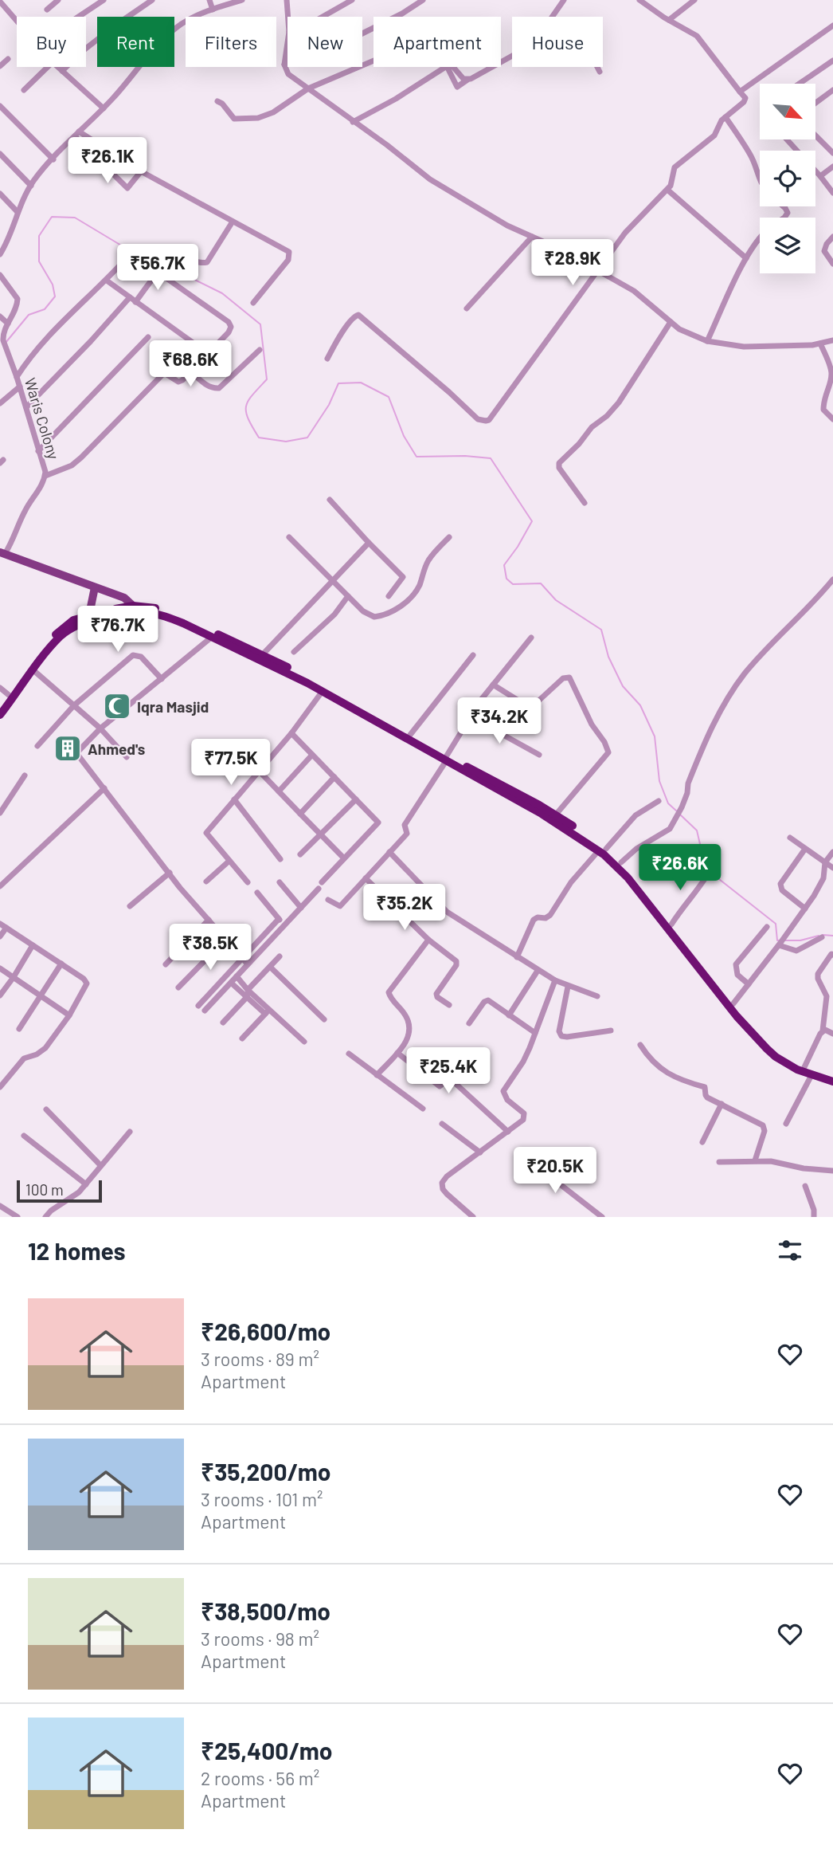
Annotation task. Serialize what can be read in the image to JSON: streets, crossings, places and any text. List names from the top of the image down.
{
  "streets": {
    "street": ["Waris Colony"]
  },
  "places": {
    "mosque": ["Iqra Masjid"],
    "building": ["Ahmed's"]
  },
  "scale_bar": "100 m",
  "north": "bottom right",
  "page": {
    "chip": [
      "Buy",
      "Rent",
      "Filters",
      "New",
      "Apartment",
      "House"
    ],
    "price": [
      "₹26.1K",
      "₹28.9K",
      "₹56.7K",
      "₹68.6K",
      "₹76.7K",
      "₹34.2K",
      "₹77.5K",
      "₹26.6K",
      "₹35.2K",
      "₹38.5K",
      "₹25.4K",
      "₹20.5K"
    ],
    "scale": "100 m",
    "heading": "12 homes",
    "list": [
      {
        "name": "₹26,600/mo",
        "note": "3 rooms · 89 m² · Apartment"
      },
      {
        "name": "₹35,200/mo",
        "note": "3 rooms · 101 m² · Apartment"
      },
      {
        "name": "₹38,500/mo",
        "note": "3 rooms · 98 m² · Apartment"
      },
      {
        "name": "₹25,400/mo",
        "note": "2 rooms · 56 m² · Apartment"
      }
    ]
  }
}
